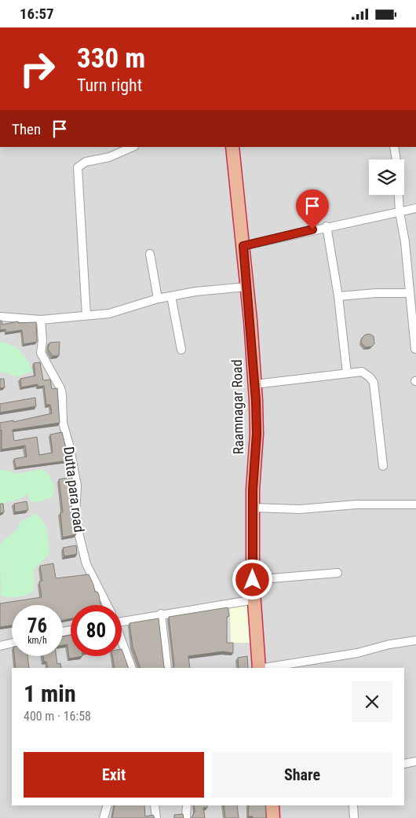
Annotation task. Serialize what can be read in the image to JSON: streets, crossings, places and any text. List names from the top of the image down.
{
  "streets": {
    "highway": ["Raamnagar Road"],
    "street": ["Dutta para road"]
  },
  "page": {
    "status": "16:57",
    "turn": ["330 m", "Turn right"],
    "then": "Then",
    "speed": "76 km/h",
    "limit": "80",
    "heading": ["1 min", "400 m · 16:58"],
    "buttons": ["Exit", "Share"]
  }
}
